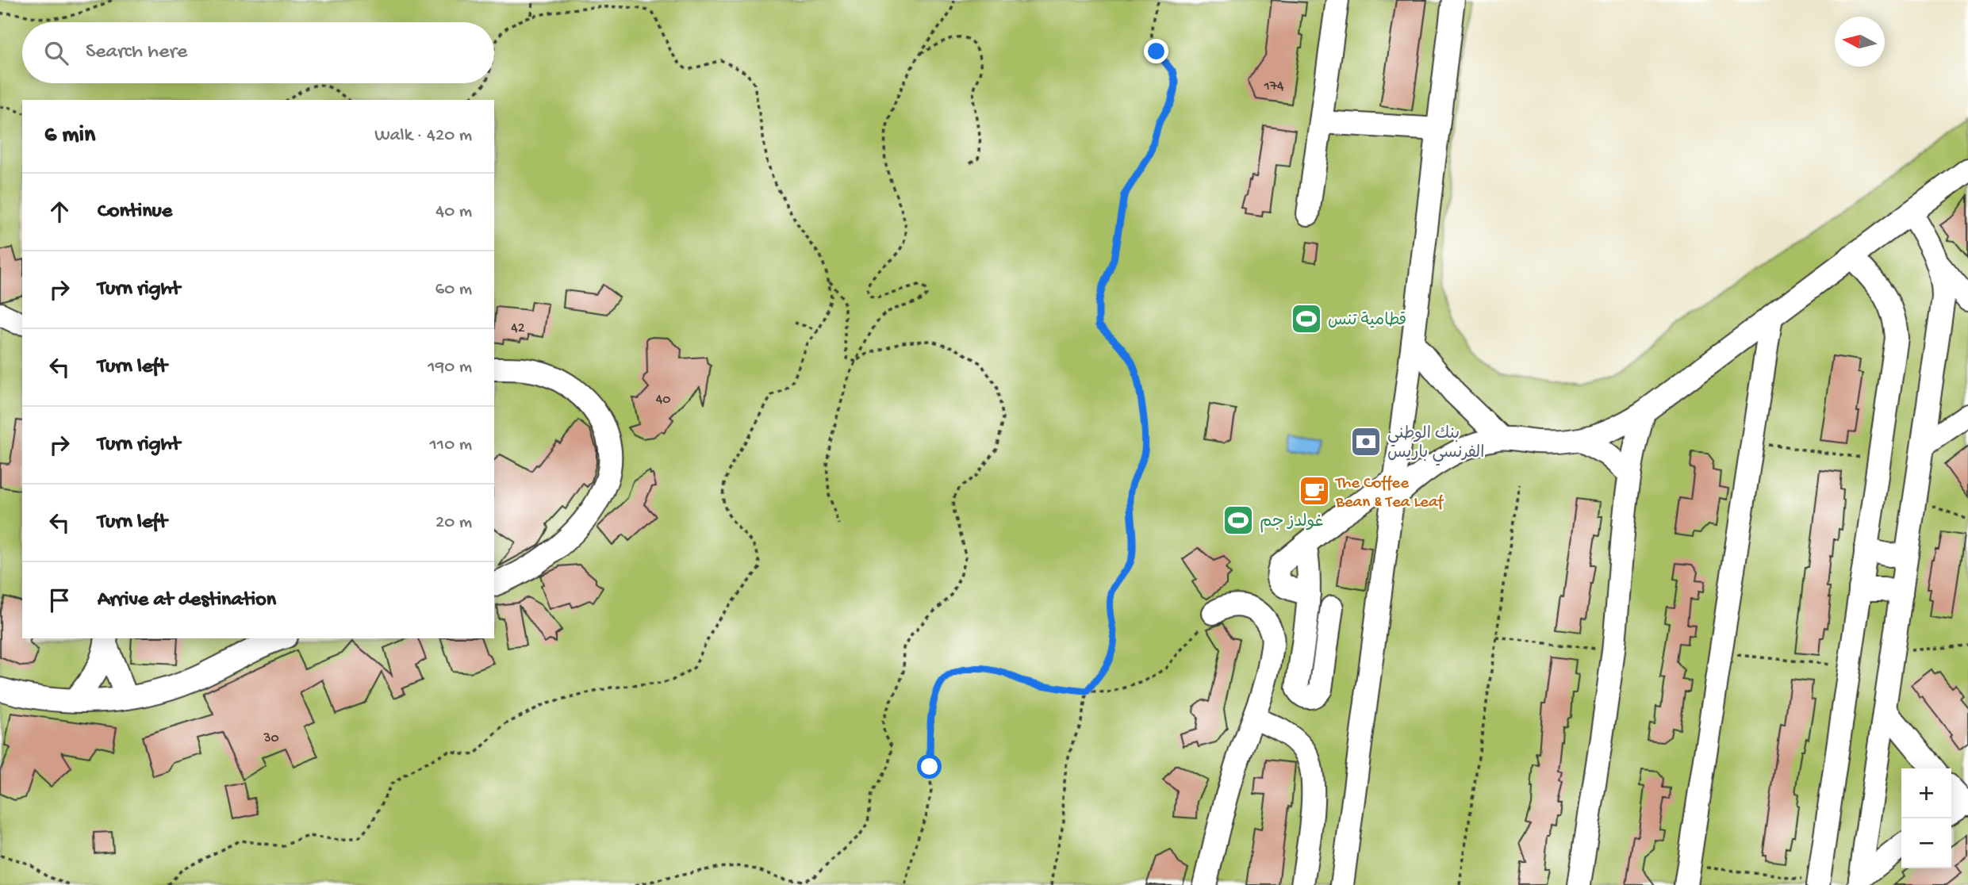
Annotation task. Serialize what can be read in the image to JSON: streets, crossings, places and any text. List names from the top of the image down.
{
  "places": {
    "sports": ["قطامية تنس", "غولدز جم"],
    "bank": ["بنك الوطني الفرنسي باريس"],
    "cafe": ["The Coffee Bean & Tea Leaf"]
  },
  "house_numbers": [
    "174",
    "42",
    "40",
    "30"
  ],
  "north": "left",
  "page": {
    "search": "Search here",
    "heading": ["6 min", "Walk · 420 m"],
    "list": [
      ["Continue", "40 m"],
      ["Turn right", "60 m"],
      ["Turn left", "190 m"],
      ["Turn right", "110 m"],
      ["Turn left", "20 m"],
      "Arrive at destination"
    ],
    "map_buttons": ["+", "−"]
  }
}
